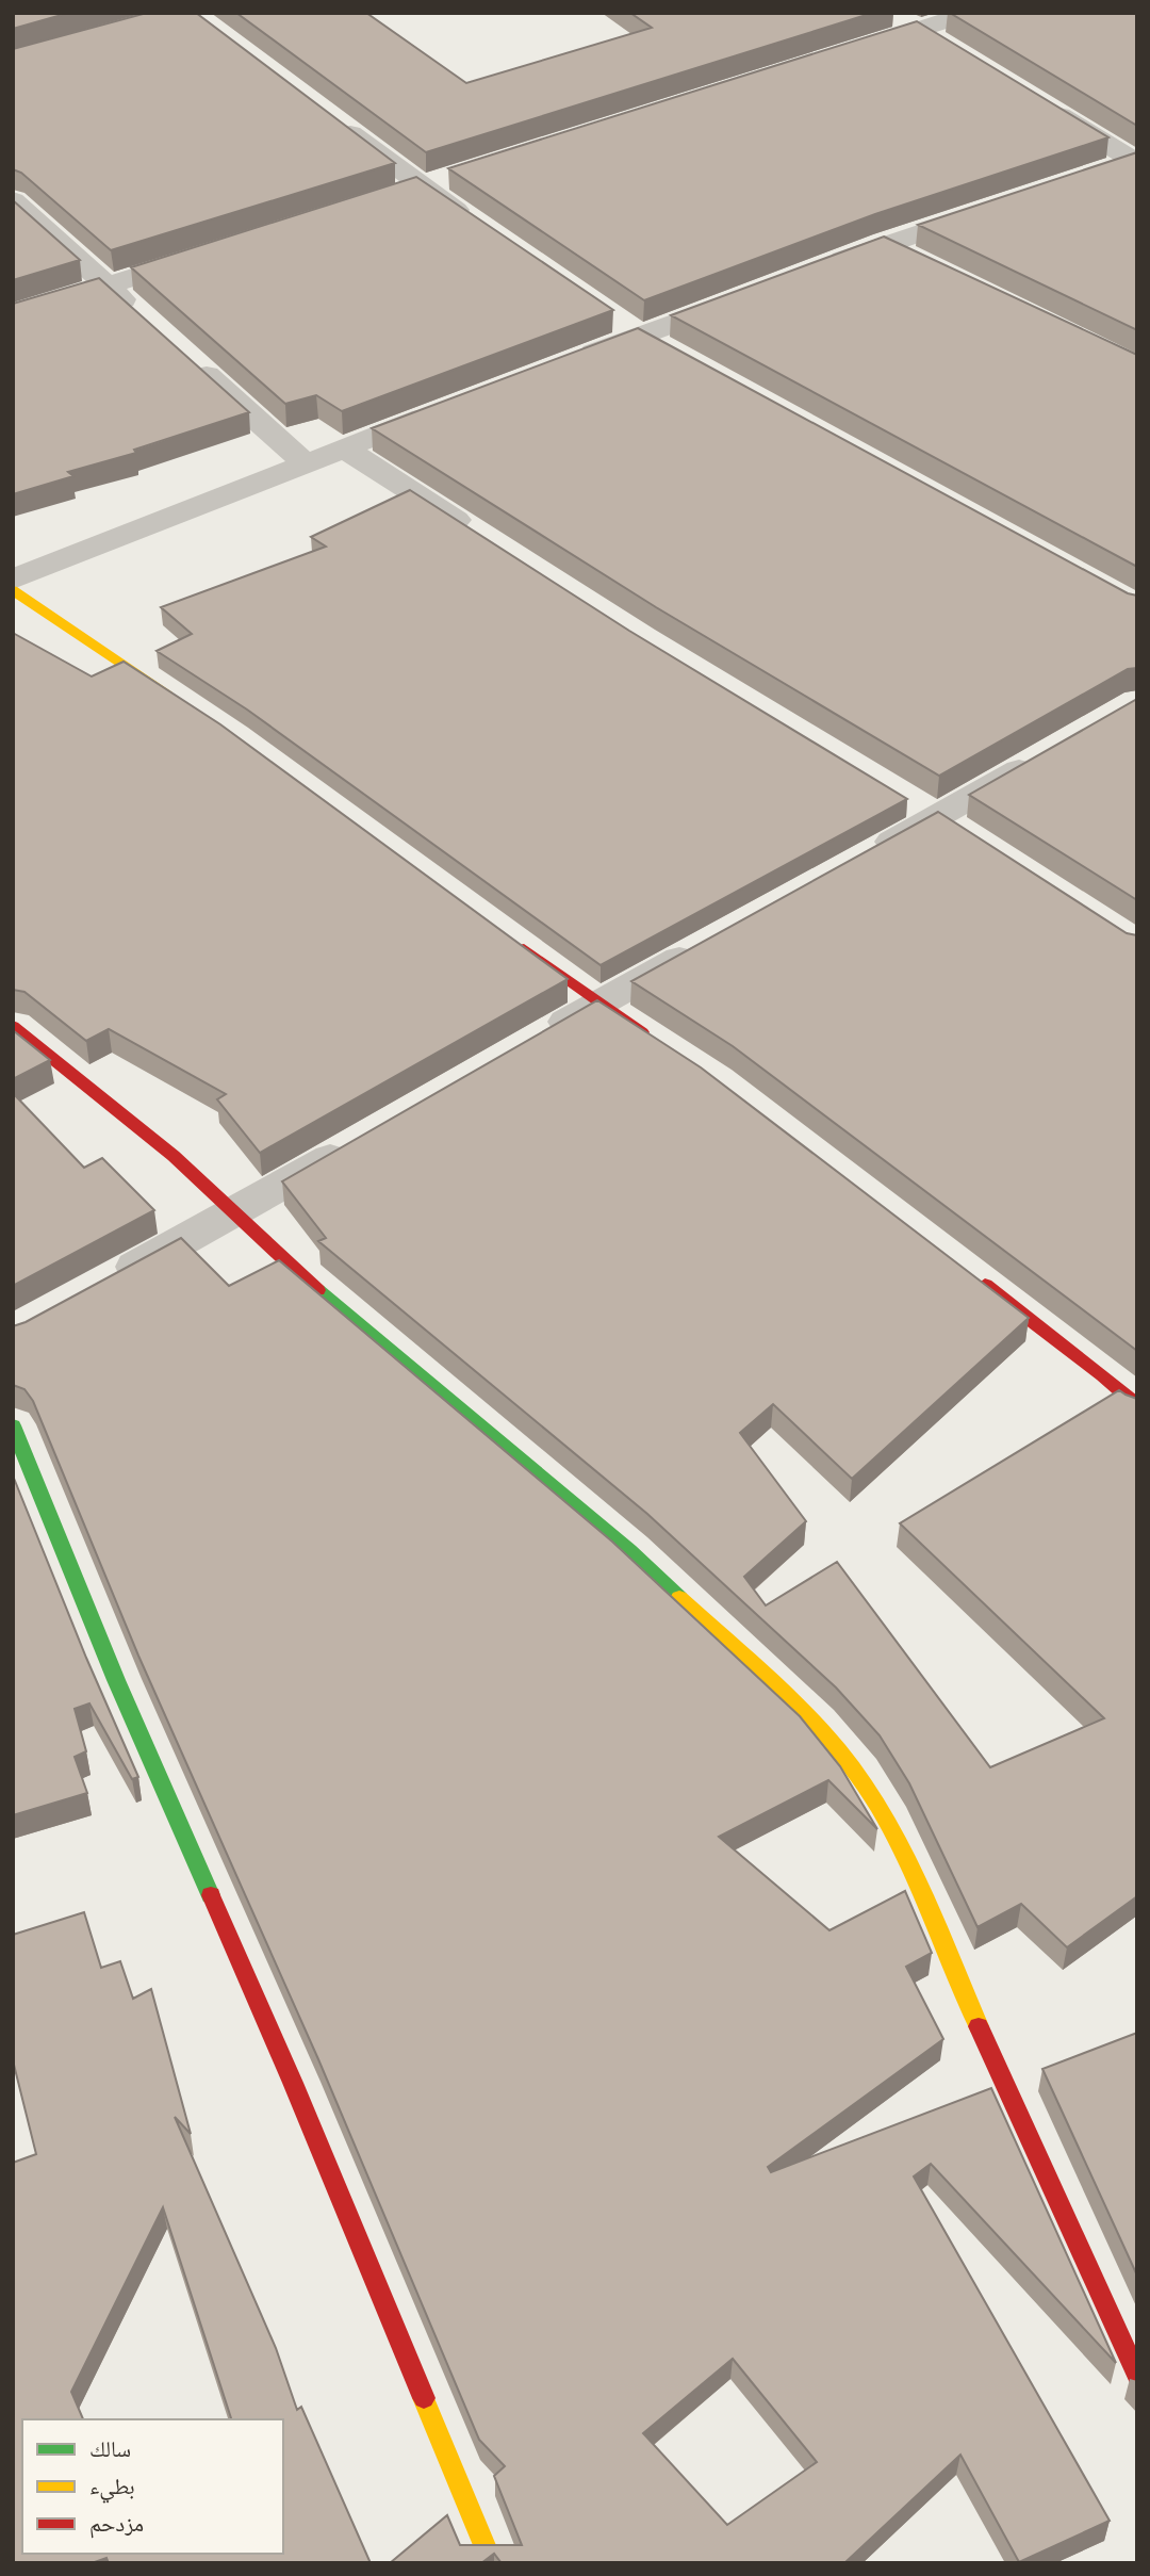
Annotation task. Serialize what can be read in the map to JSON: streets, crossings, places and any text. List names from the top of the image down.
{
  "legend": ["سالك", "بطيء", "مزدحم"]
}
